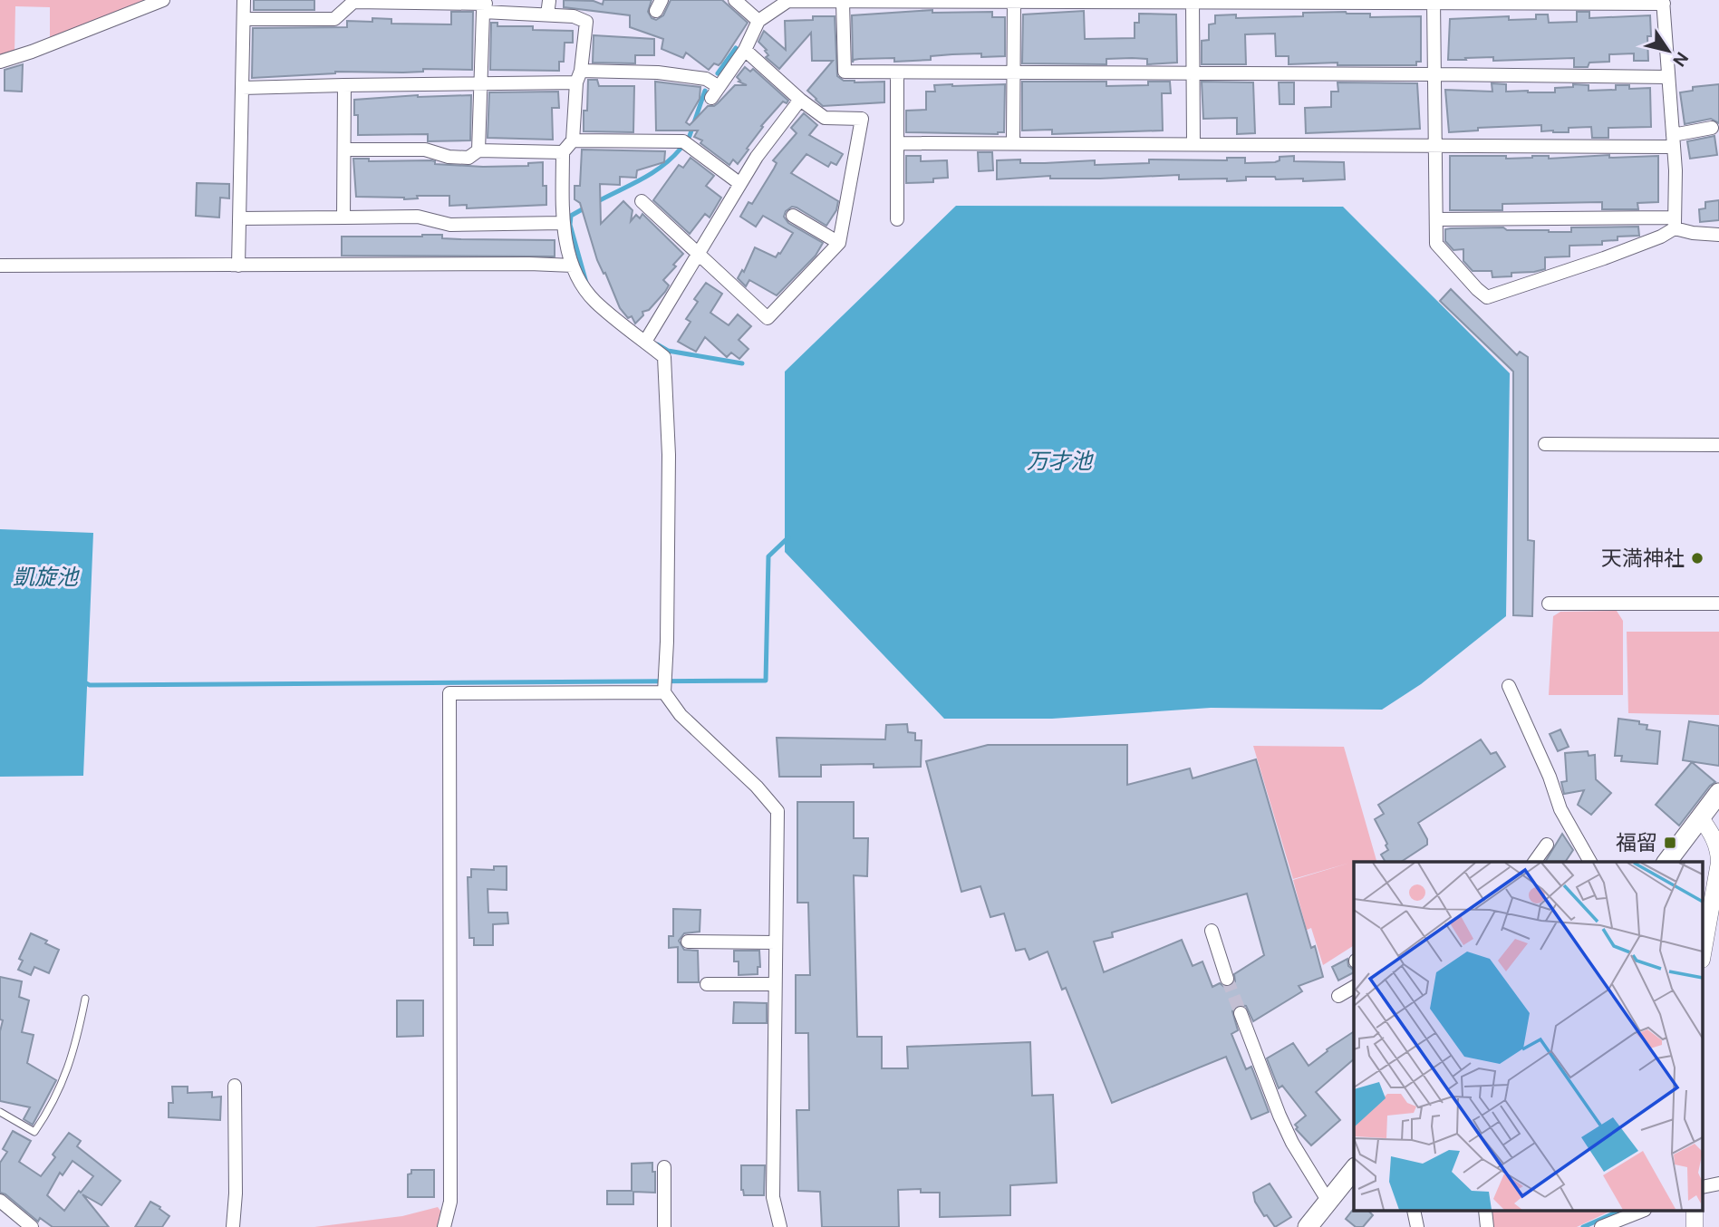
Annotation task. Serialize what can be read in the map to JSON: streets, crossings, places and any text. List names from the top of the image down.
{
  "water": ["万才池", "凱旋池"],
  "places": {
    "other": ["天満神社"],
    "transit": ["福留"]
  },
  "north": "bottom right"
}
